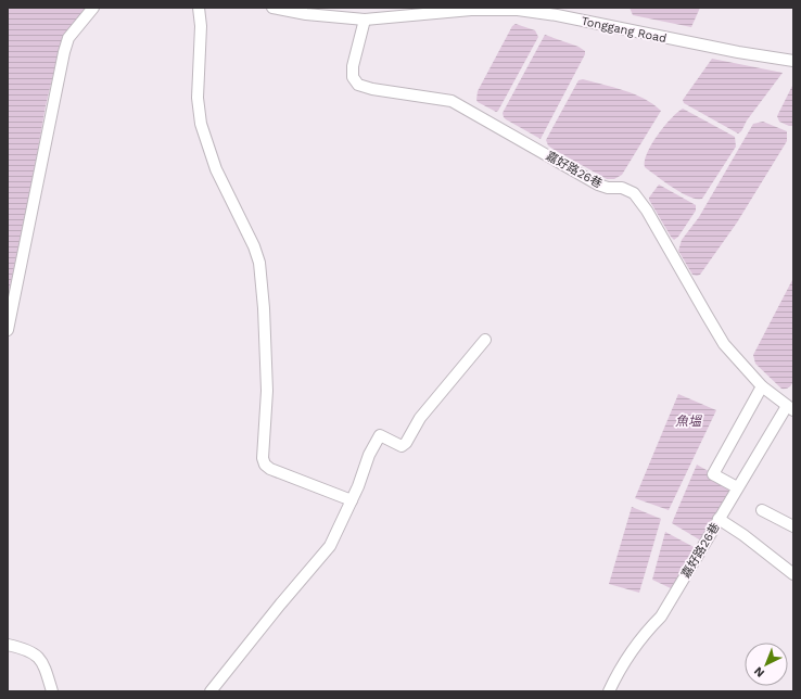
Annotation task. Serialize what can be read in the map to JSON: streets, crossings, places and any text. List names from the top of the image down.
{
  "streets": {
    "street": ["Tonggang Road", "嘉好路26巷"]
  },
  "crossings": [
    ["Tonggang Road", "嘉好路26巷"]
  ],
  "water": ["魚塭"],
  "north": "bottom left"
}
